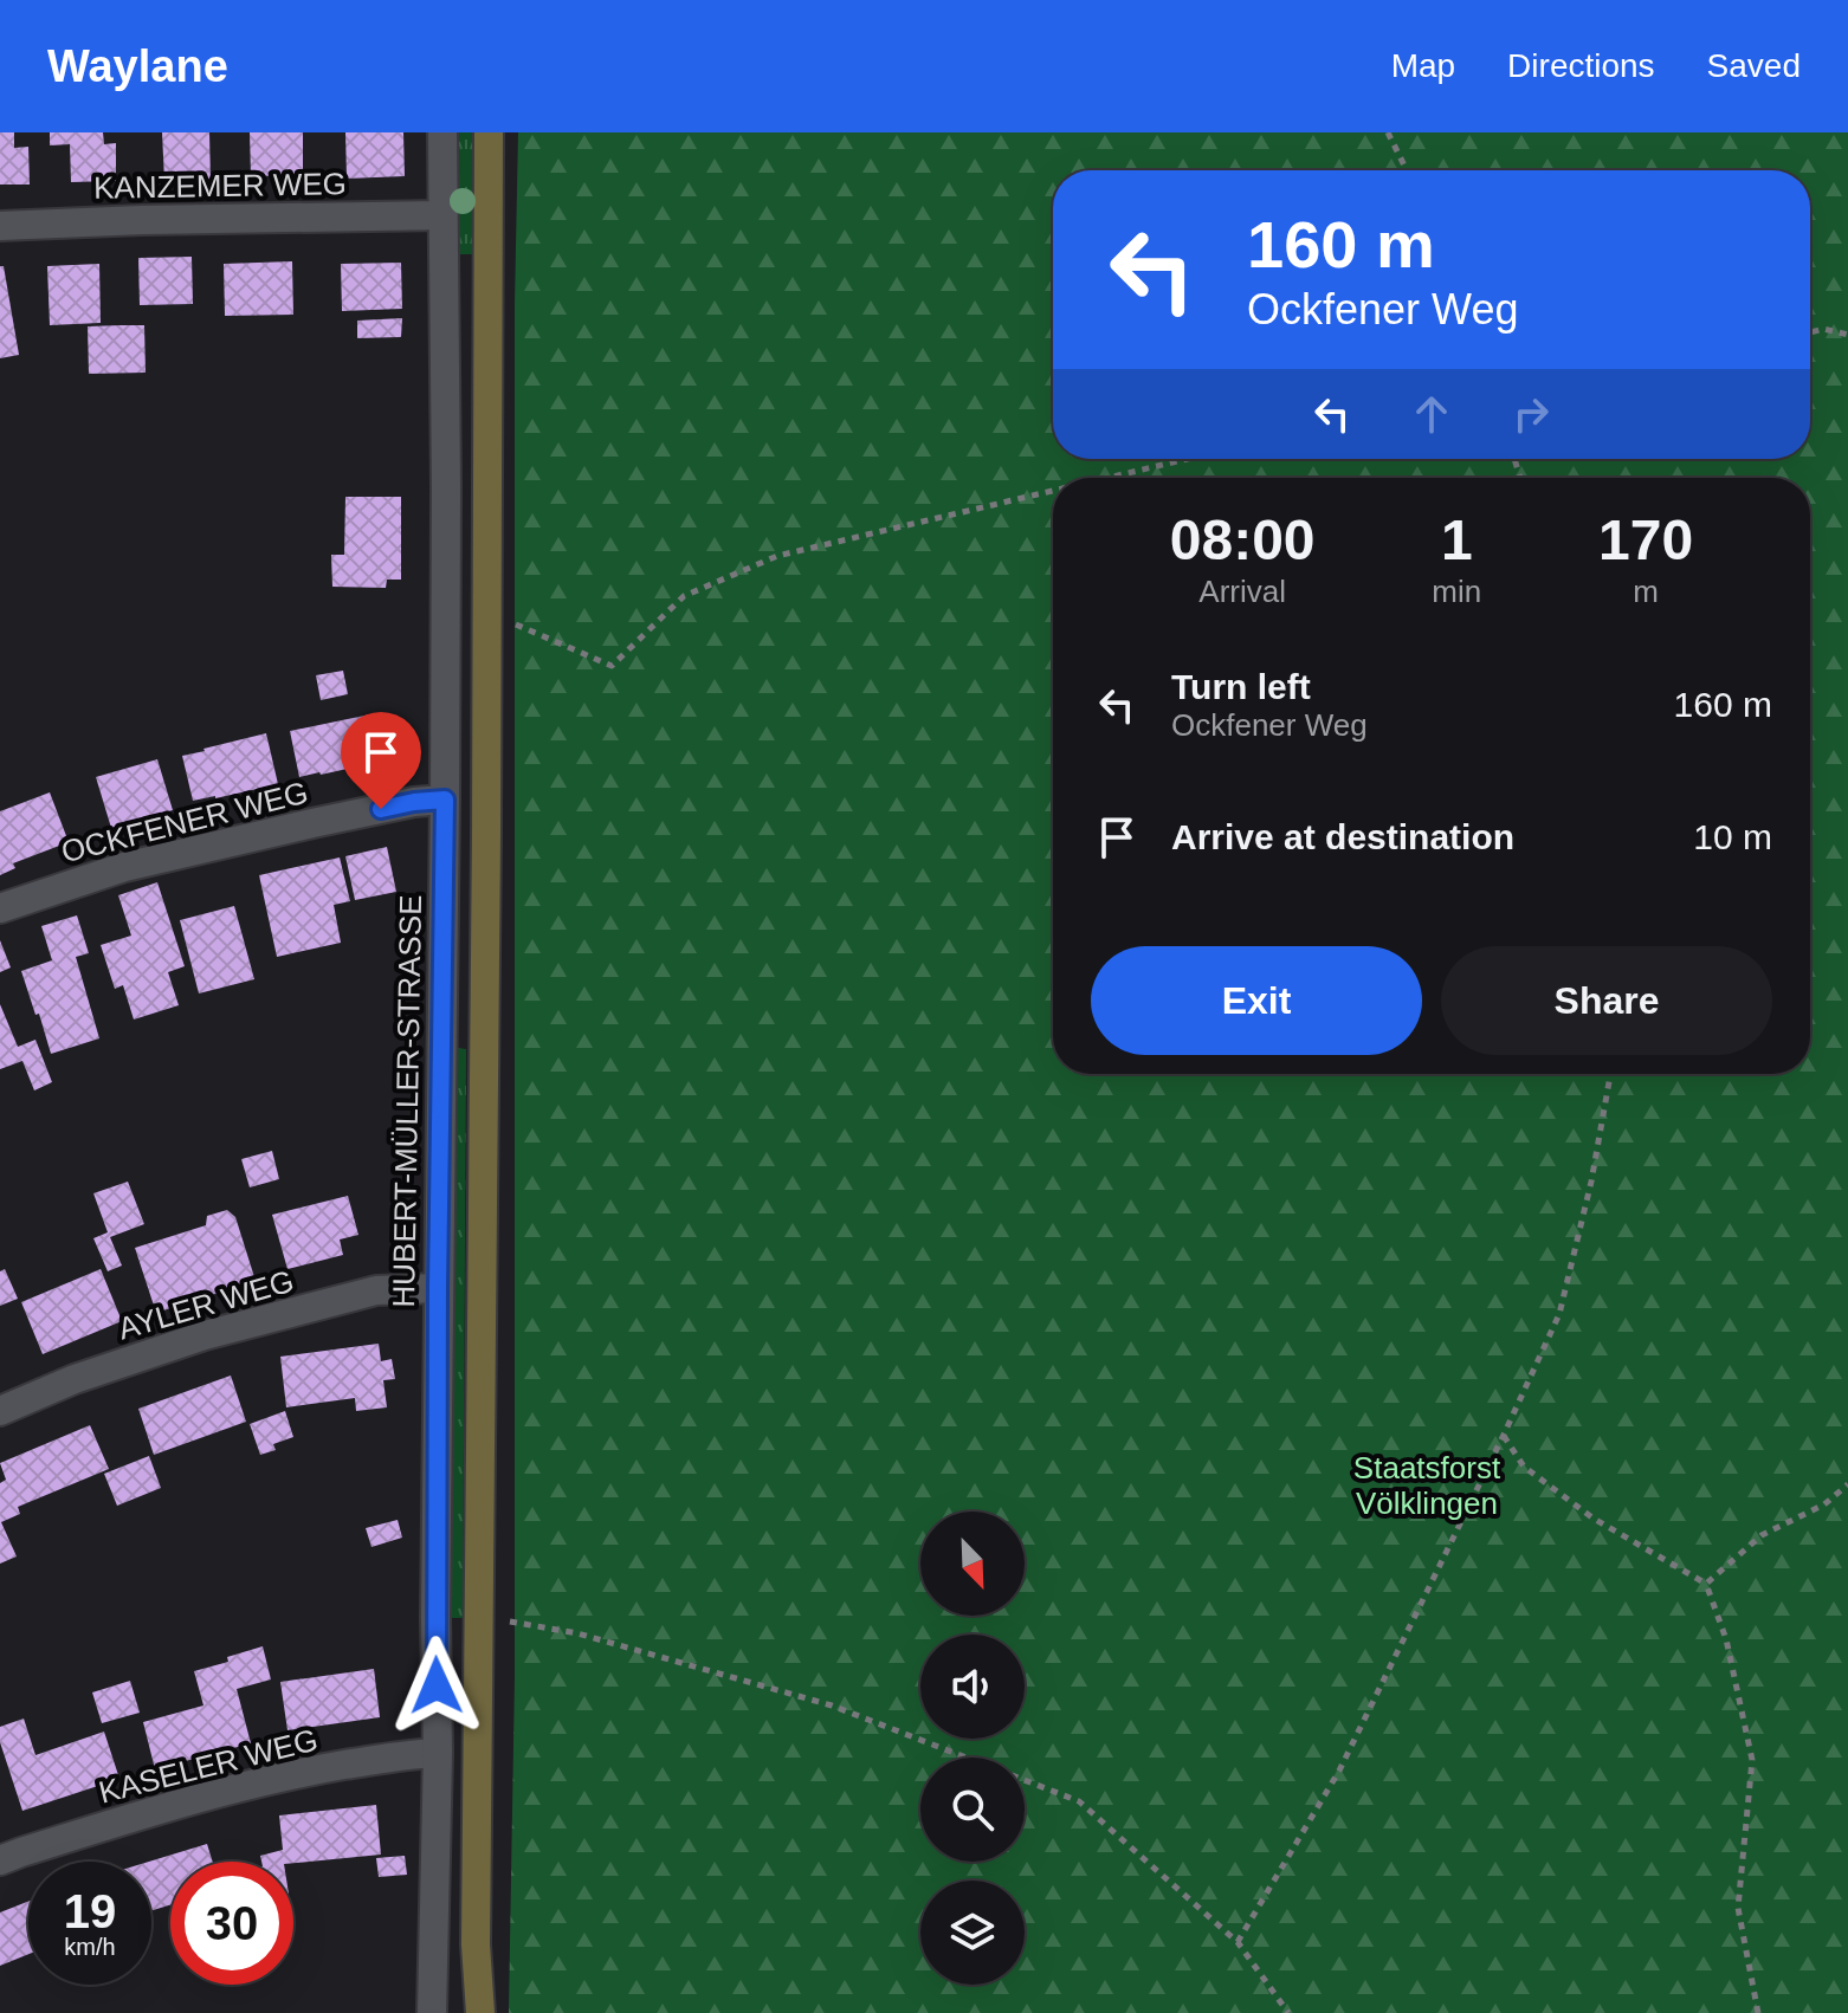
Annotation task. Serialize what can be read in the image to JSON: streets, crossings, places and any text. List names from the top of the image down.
{
  "streets": {
    "street": [
      "KANZEMER WEG",
      "OCKFENER WEG",
      "HUBERT-MÜLLER-STRASSE",
      "AYLER WEG",
      "KASELER WEG"
    ]
  },
  "crossings": [
    ["KANZEMER WEG", "HUBERT-MÜLLER-STRASSE"],
    ["OCKFENER WEG", "HUBERT-MÜLLER-STRASSE"],
    ["HUBERT-MÜLLER-STRASSE", "AYLER WEG"],
    ["HUBERT-MÜLLER-STRASSE", "KASELER WEG"]
  ],
  "parks": ["Staatsforst Völklingen"],
  "north": "bottom right",
  "page": {
    "header": "Waylane",
    "nav": ["Map", "Directions", "Saved"],
    "turn": ["160 m", "Ockfener Weg"],
    "eta": [
      "08:00",
      "Arrival",
      "1",
      "min",
      "170",
      "m"
    ],
    "list": [
      {
        "name": "Turn left",
        "note": "Ockfener Weg",
        "value": "160 m"
      },
      {
        "name": "Arrive at destination",
        "value": "10 m"
      }
    ],
    "buttons": ["Exit", "Share"],
    "speed": "19 km/h",
    "limit": "30"
  }
}
